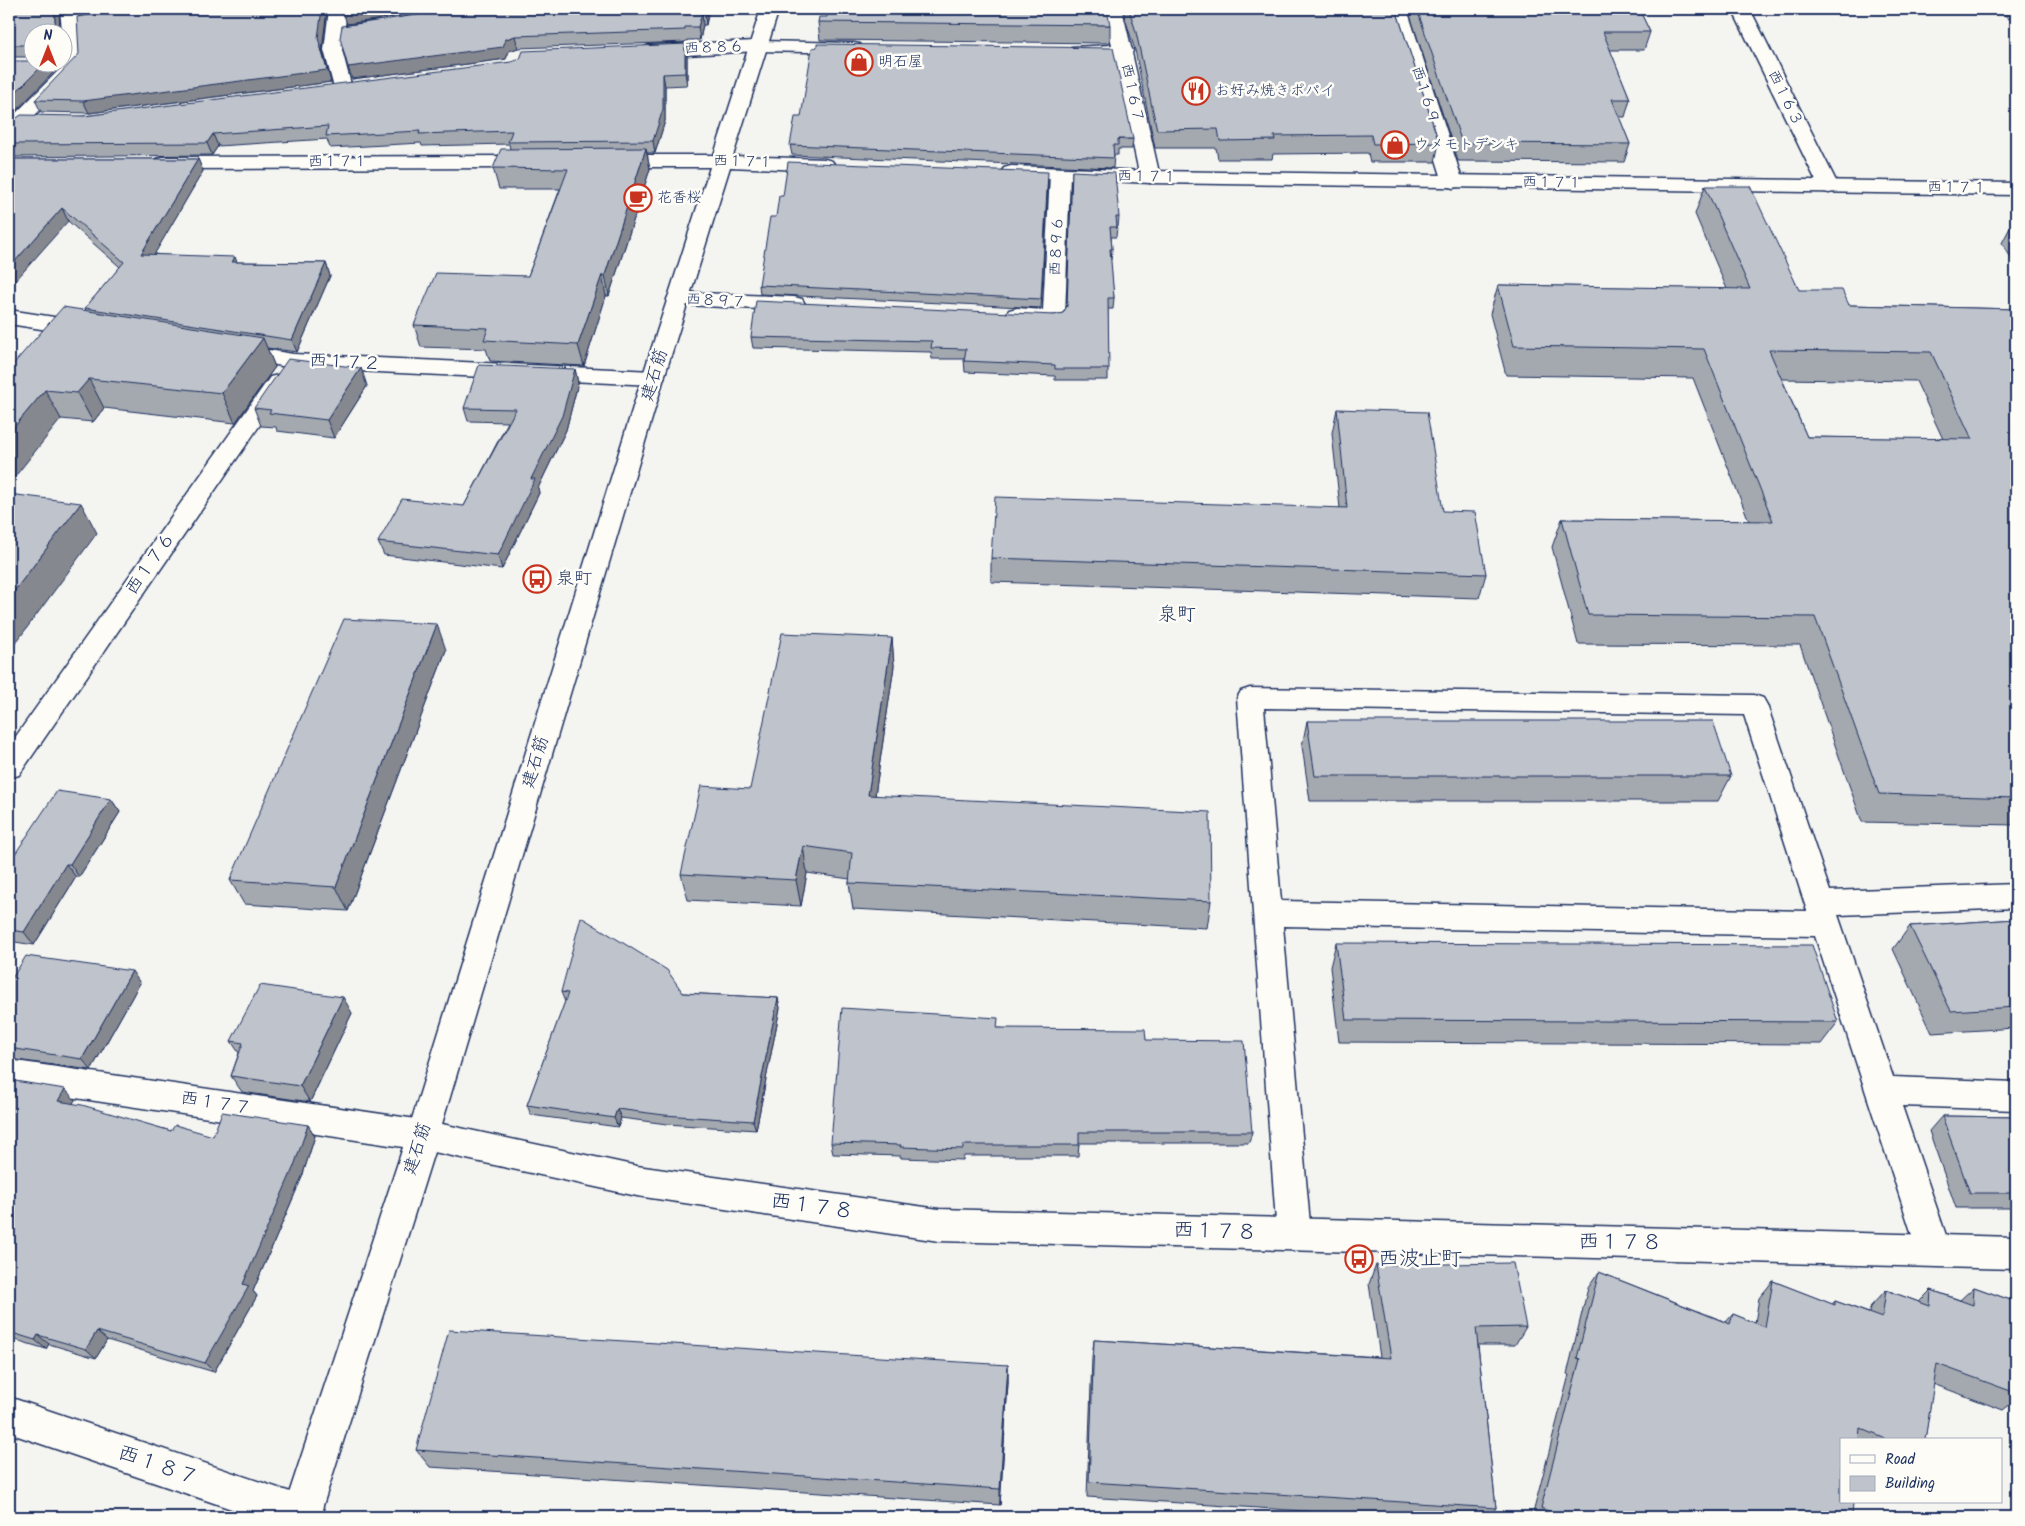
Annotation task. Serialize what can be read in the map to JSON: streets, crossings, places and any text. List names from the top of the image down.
{
  "streets": {
    "street": [
      "西８８６",
      "西１６７",
      "西１６９",
      "西１６３",
      "西１７１",
      "西８９６",
      "西８９７",
      "西１７２",
      "建石筋",
      "西１７６",
      "西１７７",
      "西１７８",
      "西１８７"
    ]
  },
  "crossings": [
    ["西８８６", "建石筋"],
    ["西１６７", "西１７１"],
    ["西１６９", "西１７１"],
    ["西１６３", "西１７１"],
    ["西１７１", "西８９６"],
    ["西１７１", "建石筋"],
    ["西８９７", "建石筋"],
    ["西１７２", "建石筋"],
    ["西１７２", "西１７６"],
    ["建石筋", "西１７７"],
    ["建石筋", "西１７８"],
    ["建石筋", "西１８７"],
    ["西１７７", "西１７８"]
  ],
  "districts": ["泉町"],
  "places": {
    "shop": ["明石屋", "ウメモトデンキ"],
    "restaurant": ["お好み焼きポパイ"],
    "cafe": ["花香桜"],
    "bus stop": ["泉町", "西波止町"]
  },
  "legend": ["Road", "Building"],
  "north": "top"
}
